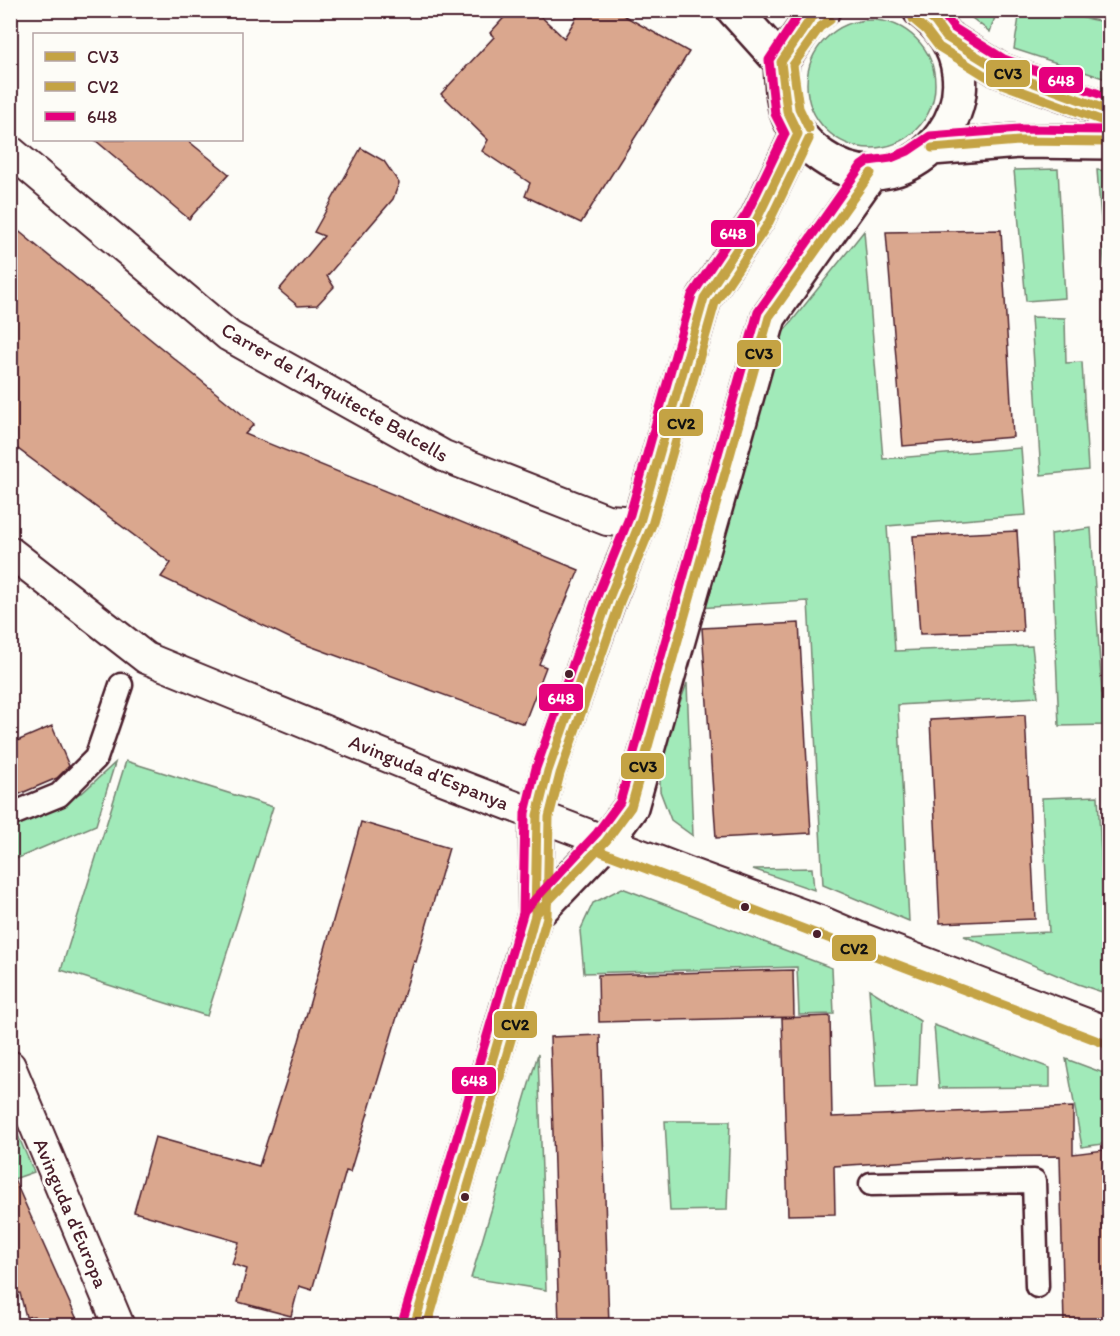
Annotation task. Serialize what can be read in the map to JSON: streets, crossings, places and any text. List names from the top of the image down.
{
  "streets": {
    "street": ["Carrer de l'Arquitecte Balcells", "Avinguda d'Espanya", "Avinguda d'Europa"]
  },
  "lines": ["transit line CV3", "transit line 648", "transit line CV2"],
  "legend": ["CV3", "CV2", "648"]
}
